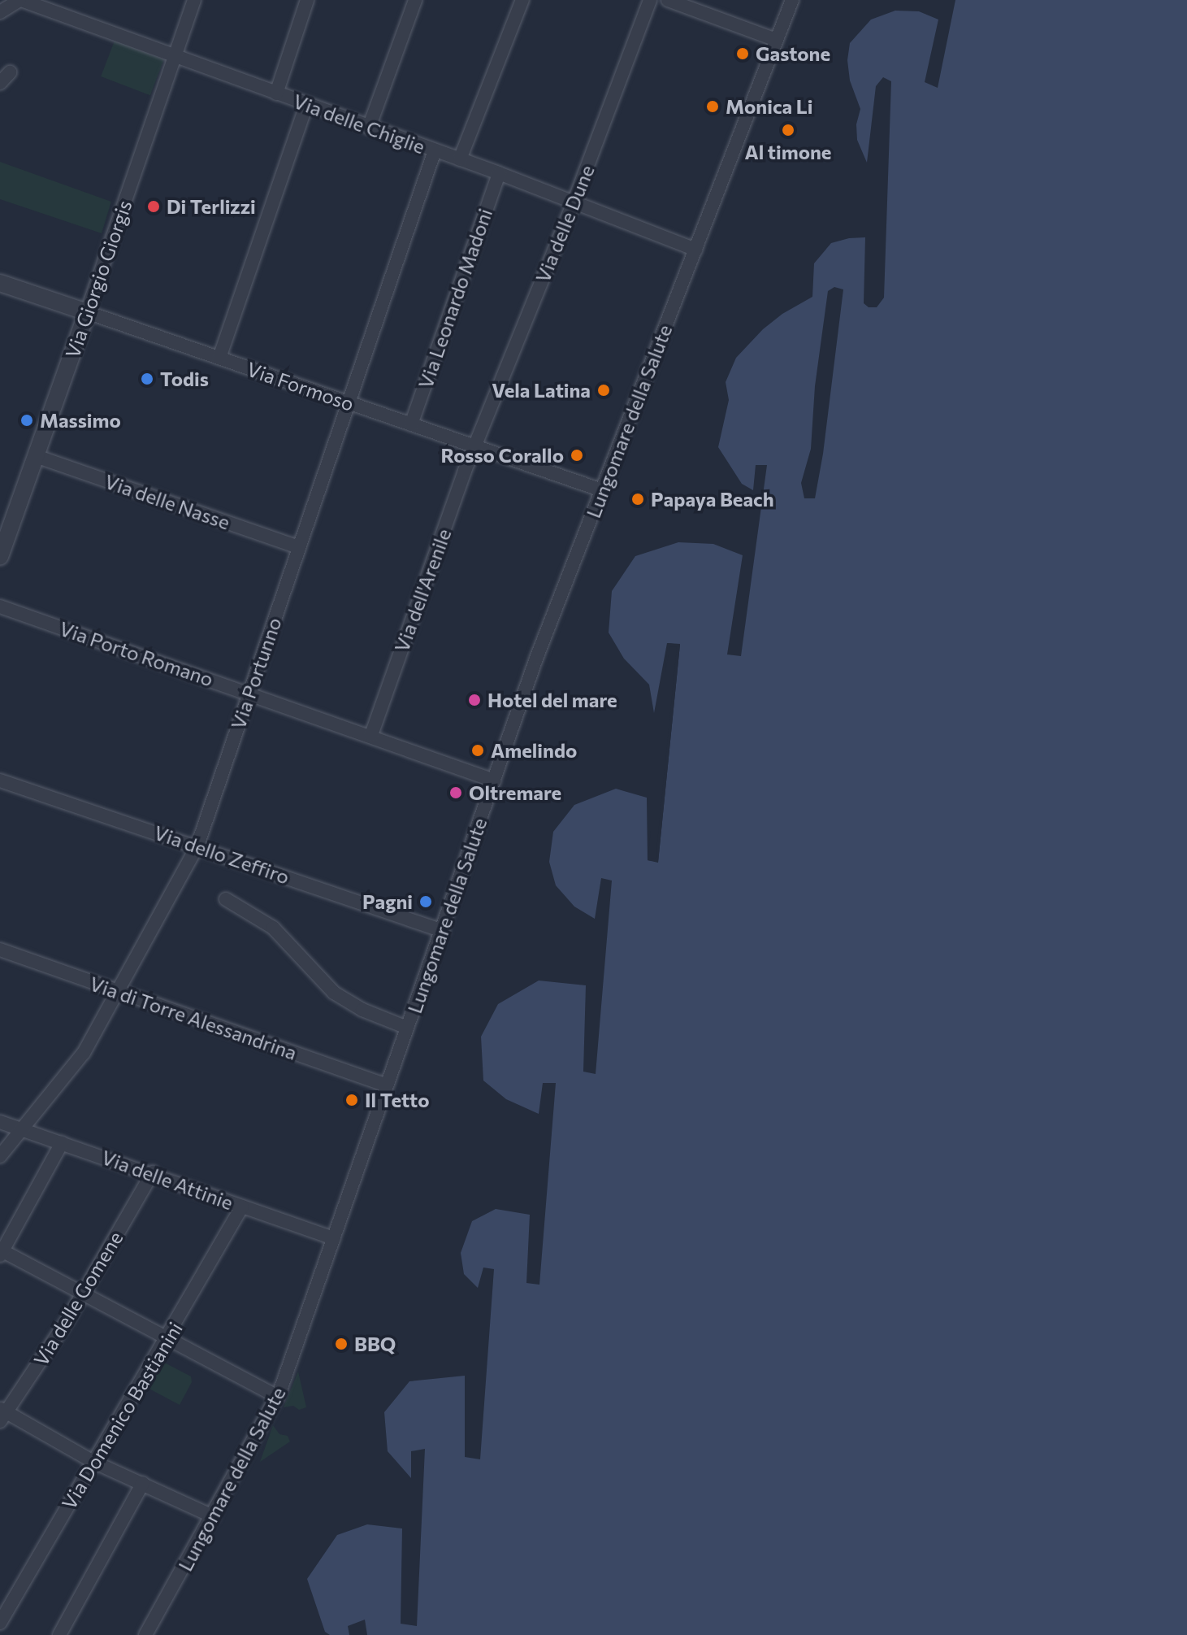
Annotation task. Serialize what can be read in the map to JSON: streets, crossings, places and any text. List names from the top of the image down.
{
  "streets": {
    "street": [
      "Via delle Chiglie",
      "Via delle Dune",
      "Via Giorgio Giorgis",
      "Via Leonardo Madoni",
      "Via Formoso",
      "Lungomare della Salute",
      "Via delle Nasse",
      "Via dell'Arenile",
      "Via Porto Romano",
      "Via Portunno",
      "Via dello Zeffiro",
      "Via di Torre Alessandrina",
      "Via delle Attinie",
      "Via delle Gomene",
      "Via Domenico Bastianini"
    ]
  },
  "crossings": [
    ["Via delle Chiglie", "Via delle Dune"],
    ["Via delle Chiglie", "Via Giorgio Giorgis"],
    ["Via delle Chiglie", "Via Leonardo Madoni"],
    ["Via delle Chiglie", "Lungomare della Salute"],
    ["Via delle Chiglie", "Via Portunno"],
    ["Via delle Dune", "Via Formoso"],
    ["Via delle Dune", "Via dell'Arenile"],
    ["Via Giorgio Giorgis", "Via Formoso"],
    ["Via Giorgio Giorgis", "Via delle Nasse"],
    ["Via Leonardo Madoni", "Via Formoso"],
    ["Via Formoso", "Lungomare della Salute"],
    ["Via Formoso", "Via dell'Arenile"],
    ["Via Formoso", "Via Portunno"],
    ["Lungomare della Salute", "Via Porto Romano"],
    ["Lungomare della Salute", "Via dello Zeffiro"],
    ["Lungomare della Salute", "Via di Torre Alessandrina"],
    ["Lungomare della Salute", "Via delle Attinie"],
    ["Via delle Nasse", "Via Portunno"],
    ["Via dell'Arenile", "Via Porto Romano"],
    ["Via Porto Romano", "Via Portunno"],
    ["Via Portunno", "Via dello Zeffiro"],
    ["Via Portunno", "Via di Torre Alessandrina"],
    ["Via Portunno", "Via delle Attinie"],
    ["Via delle Attinie", "Via delle Gomene"],
    ["Via delle Attinie", "Via Domenico Bastianini"]
  ],
  "places": [
    "Gastone",
    "Monica Li",
    "Al timone",
    "Di Terlizzi",
    "Todis",
    "Vela Latina",
    "Massimo",
    "Rosso Corallo",
    "Papaya Beach",
    "Hotel del mare",
    "Amelindo",
    "Oltremare",
    "Pagni",
    "Il Tetto",
    "BBQ"
  ]
}
